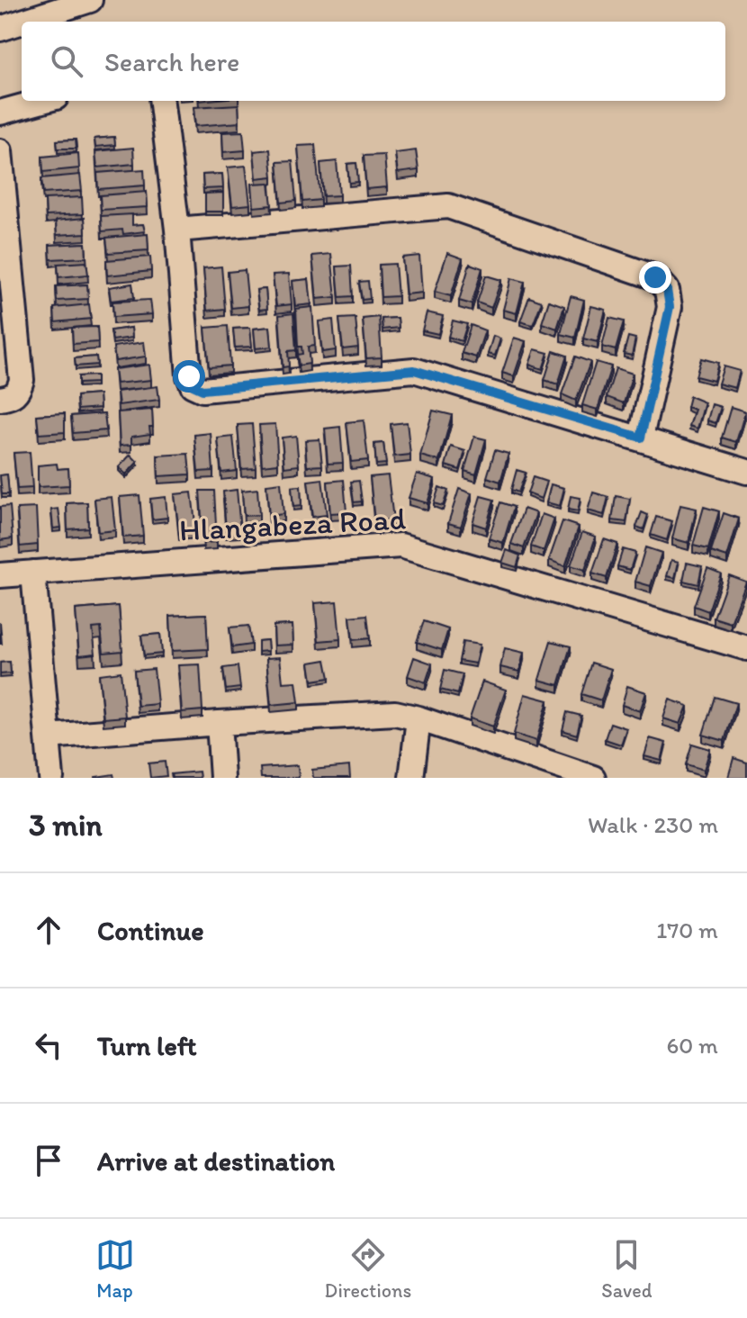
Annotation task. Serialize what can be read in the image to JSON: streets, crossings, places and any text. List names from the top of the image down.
{
  "streets": {
    "street": ["Hlangabeza Road"]
  },
  "page": {
    "search": "Search here",
    "heading": ["3 min", "Walk · 230 m"],
    "list": [
      ["Continue", "170 m"],
      ["Turn left", "60 m"],
      "Arrive at destination"
    ],
    "nav": ["Map", "Directions", "Saved"]
  }
}
